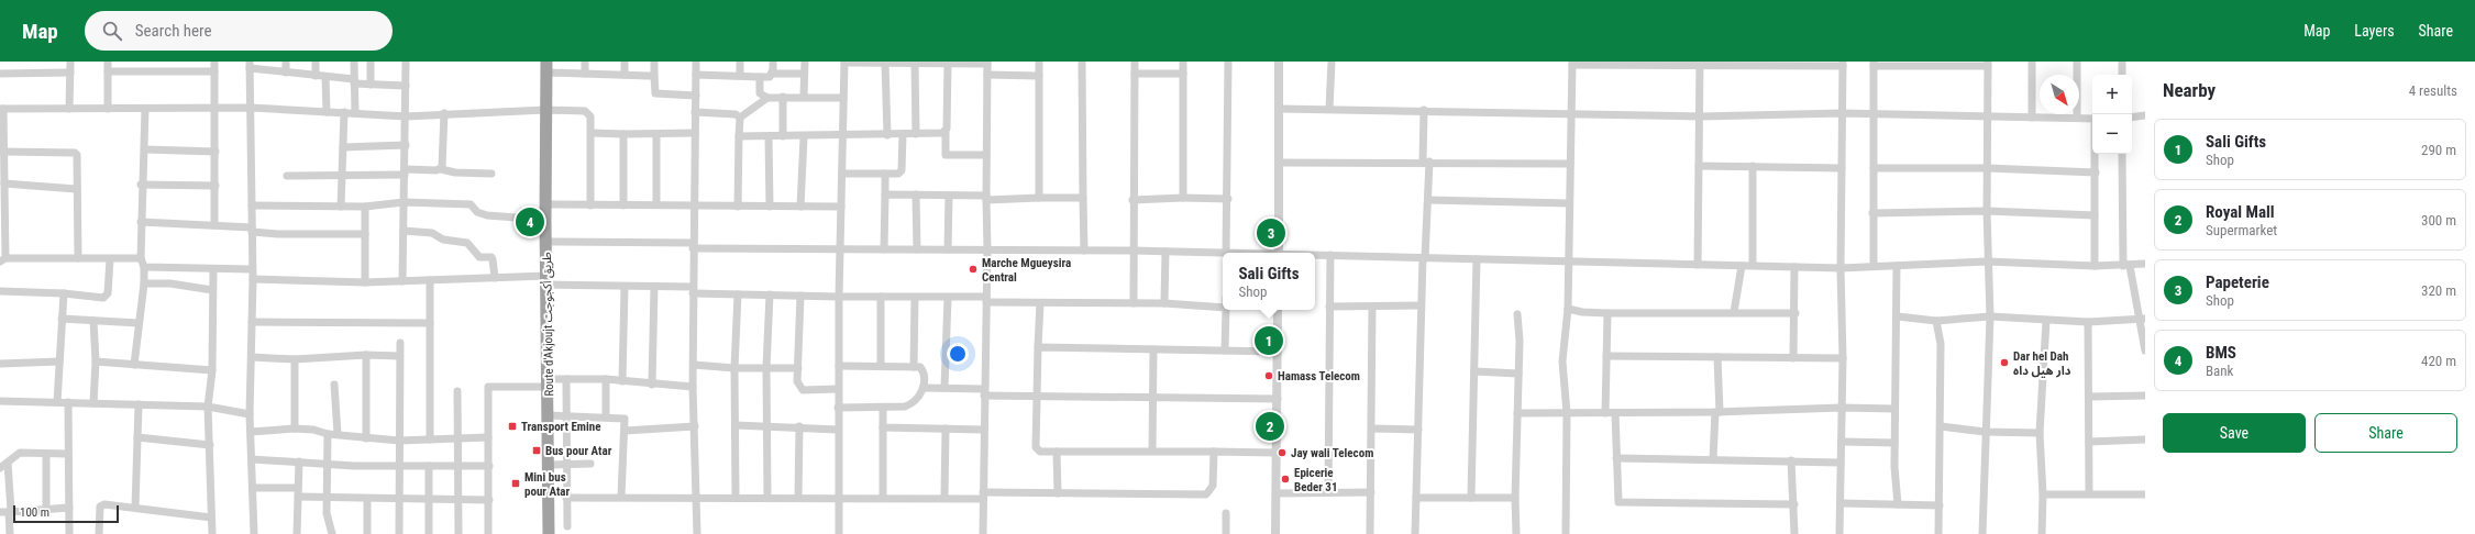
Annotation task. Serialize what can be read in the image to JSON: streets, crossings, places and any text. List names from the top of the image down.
{
  "streets": {
    "highway": ["Route d'Akjoujt طريق أكجوجت"]
  },
  "places": {
    "other": [
      "Marche Mgueysira Central",
      "Dar hel Dah دار هيل داه",
      "Hamass Telecom",
      "Jay wali Telecom",
      "Epicerie Beder 31"
    ],
    "transit": ["Transport Emine", "Bus pour Atar", "Mini bus pour Atar"]
  },
  "scale_bar": "100 m",
  "north": "bottom right",
  "page": {
    "header": "Map",
    "search": "Search here",
    "nav": ["Map", "Layers", "Share"],
    "heading": ["Nearby", "4 results"],
    "map_buttons": ["+", "−"],
    "list": [
      {
        "mark": "1",
        "name": "Sali Gifts",
        "note": "Shop",
        "value": "290 m"
      },
      {
        "mark": "2",
        "name": "Royal Mall",
        "note": "Supermarket",
        "value": "300 m"
      },
      {
        "mark": "3",
        "name": "Papeterie",
        "note": "Shop",
        "value": "320 m"
      },
      {
        "mark": "4",
        "name": "BMS",
        "note": "Bank",
        "value": "420 m"
      }
    ],
    "pins": [
      "4",
      "3",
      "1",
      "2"
    ],
    "popup": ["Sali Gifts", "Shop"],
    "buttons": ["Save", "Share"],
    "scale": "100 m"
  }
}
